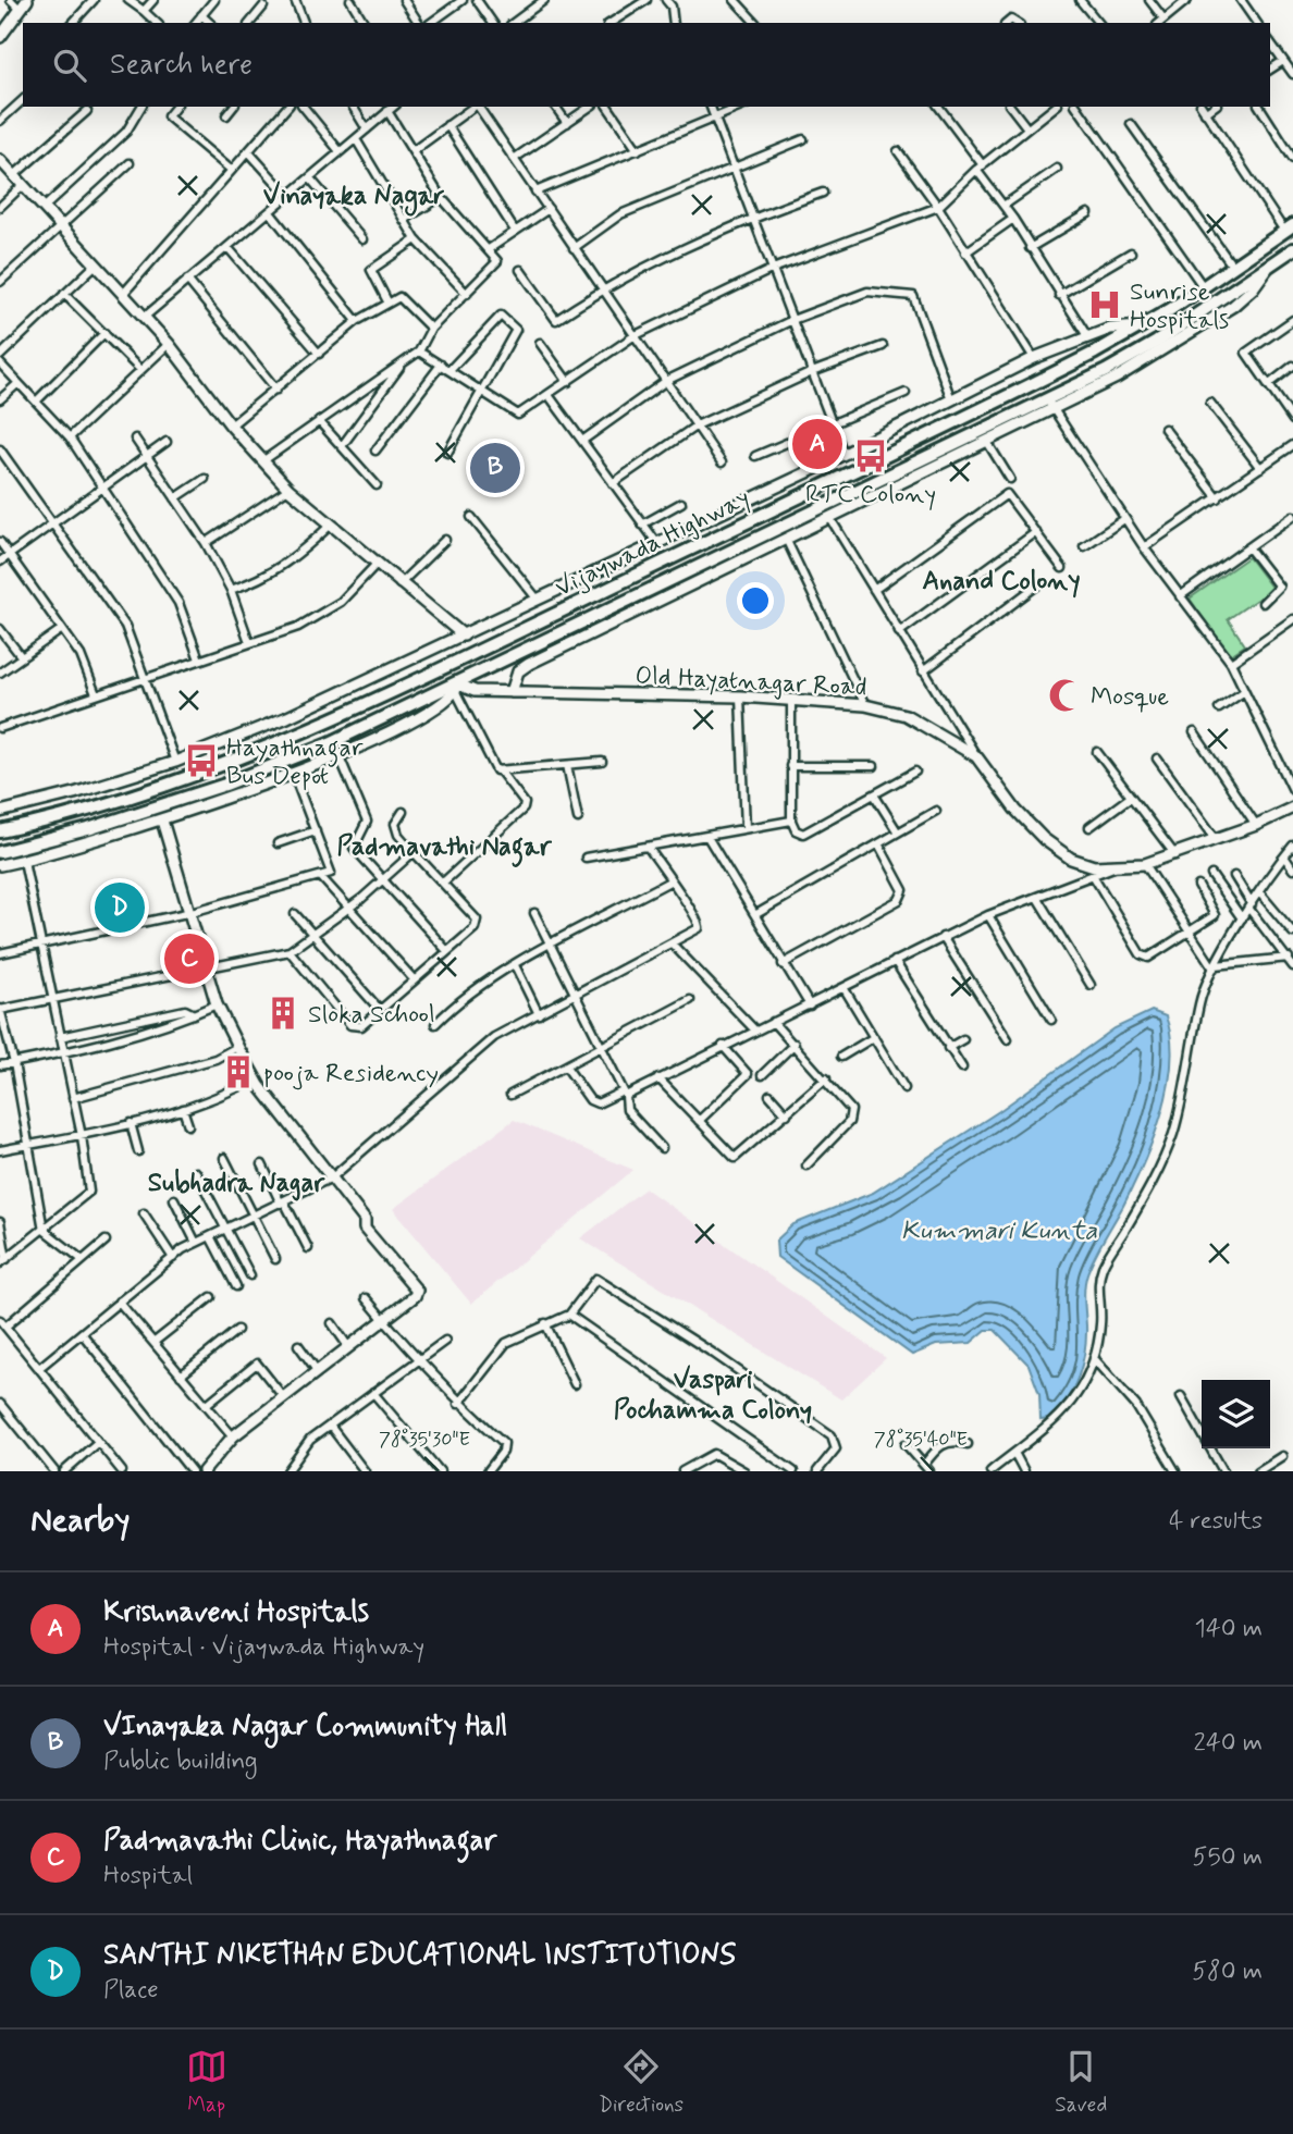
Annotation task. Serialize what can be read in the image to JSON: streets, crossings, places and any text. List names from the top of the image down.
{
  "streets": {
    "highway": ["Vijaywada Highway"],
    "street": ["Old Hayatnagar Road"]
  },
  "crossings": [
    ["Vijaywada Highway", "Old Hayatnagar Road"]
  ],
  "districts": [
    "Vinayaka Nagar",
    "Anand Colony",
    "Padmavathi Nagar",
    "Subhadra Nagar",
    "Vaspari Pochamma Colony"
  ],
  "water": ["Kummari Kunta"],
  "places": {
    "hospital": ["Sunrise Hospitals"],
    "bus stop": ["RTC Colony", "Hayathnagar Bus Depot"],
    "mosque": ["Mosque"],
    "building": ["Sloka School", "pooja Residency"]
  },
  "page": {
    "search": "Search here",
    "pins": [
      "A",
      "B",
      "D",
      "C"
    ],
    "heading": ["Nearby", "4 results"],
    "list": [
      {
        "mark": "A",
        "name": "Krishnaveni Hospitals",
        "note": "Hospital · Vijaywada Highway",
        "value": "140 m"
      },
      {
        "mark": "B",
        "name": "VInayaka Nagar Community Hall",
        "note": "Public building",
        "value": "240 m"
      },
      {
        "mark": "C",
        "name": "Padmavathi Clinic, Hayathnagar",
        "note": "Hospital",
        "value": "550 m"
      },
      {
        "mark": "D",
        "name": "SANTHI NIKETHAN EDUCATIONAL INSTITUTIONS",
        "note": "Place",
        "value": "580 m"
      }
    ],
    "nav": ["Map", "Directions", "Saved"]
  },
  "coordinates": ["78°35'30\"E", "78°35'40\"E"]
}
